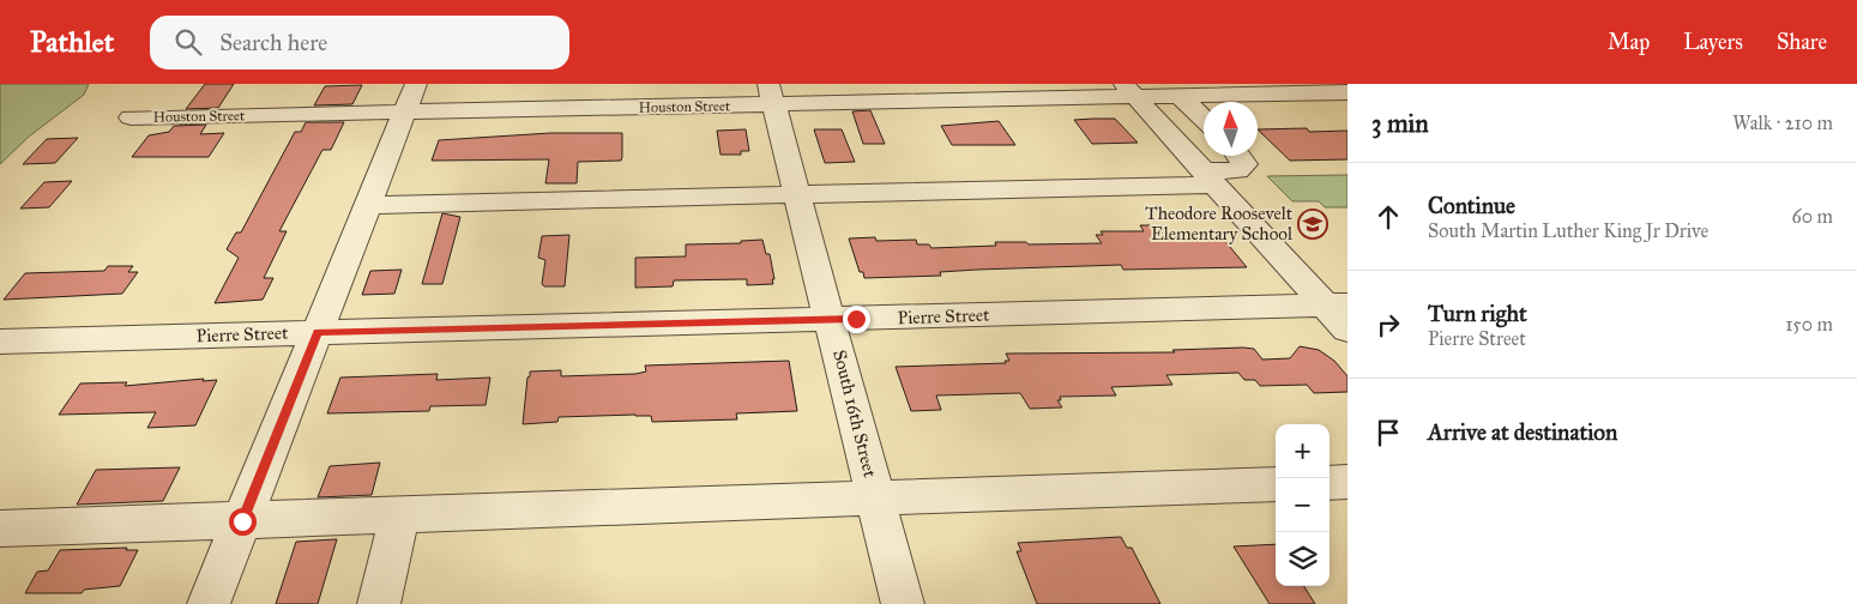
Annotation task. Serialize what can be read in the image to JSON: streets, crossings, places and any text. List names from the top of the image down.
{
  "streets": {
    "street": ["Houston Street", "Pierre Street", "South 16th Street"]
  },
  "crossings": [
    ["Houston Street", "South 16th Street"],
    ["Pierre Street", "South 16th Street"]
  ],
  "places": {
    "school or university": ["Theodore Roosevelt Elementary School"]
  },
  "north": "top",
  "page": {
    "header": "Pathlet",
    "search": "Search here",
    "nav": ["Map", "Layers", "Share"],
    "heading": ["3 min", "Walk · 210 m"],
    "list": [
      ["Continue", "South Martin Luther King Jr Drive", "60 m"],
      ["Turn right", "Pierre Street", "150 m"],
      "Arrive at destination"
    ],
    "map_buttons": ["+", "−"]
  }
}
